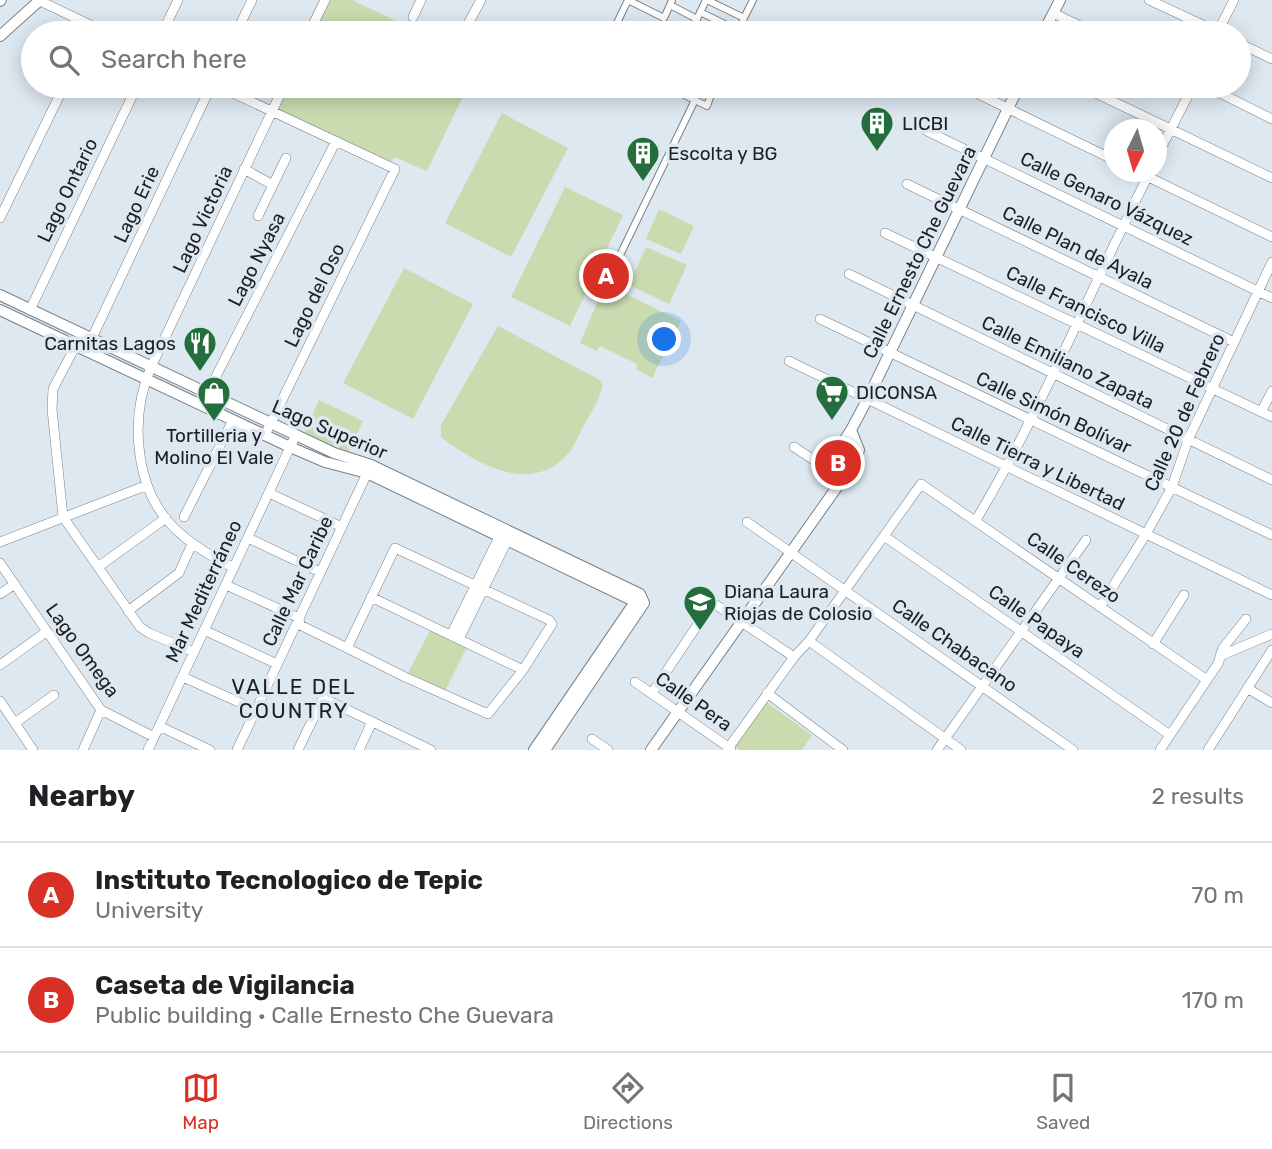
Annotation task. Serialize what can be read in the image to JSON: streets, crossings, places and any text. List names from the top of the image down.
{
  "streets": {
    "street": [
      "Lago Ontario",
      "Calle Genaro Vázquez",
      "Lago Erie",
      "Lago Victoria",
      "Calle Plan de Ayala",
      "Calle Ernesto Che Guevara",
      "Lago Nyasa",
      "Lago del Oso",
      "Calle Francisco Villa",
      "Calle Emiliano Zapata",
      "Calle Simón Bolívar",
      "Calle 20 de Febrero",
      "Lago Superior",
      "Calle Tierra y Libertad",
      "Calle Cerezo",
      "Calle Mar Caribe",
      "Mar Mediterráneo",
      "Calle Papaya",
      "Calle Chabacano",
      "Lago Omega",
      "Calle Pera"
    ]
  },
  "crossings": [
    ["Lago Ontario", "Lago Superior"],
    ["Calle Genaro Vázquez", "Calle Ernesto Che Guevara"],
    ["Calle Genaro Vázquez", "Calle 20 de Febrero"],
    ["Lago Erie", "Lago Superior"],
    ["Lago Victoria", "Lago Superior"],
    ["Calle Plan de Ayala", "Calle Ernesto Che Guevara"],
    ["Calle Plan de Ayala", "Calle 20 de Febrero"],
    ["Calle Ernesto Che Guevara", "Calle Francisco Villa"],
    ["Calle Ernesto Che Guevara", "Calle Emiliano Zapata"],
    ["Calle Ernesto Che Guevara", "Calle Simón Bolívar"],
    ["Calle Ernesto Che Guevara", "Calle Tierra y Libertad"],
    ["Lago Nyasa", "Lago del Oso"],
    ["Lago Nyasa", "Lago Superior"],
    ["Lago del Oso", "Lago Superior"],
    ["Calle Francisco Villa", "Calle 20 de Febrero"],
    ["Calle Emiliano Zapata", "Calle 20 de Febrero"],
    ["Calle Simón Bolívar", "Calle 20 de Febrero"],
    ["Calle 20 de Febrero", "Calle Tierra y Libertad"],
    ["Calle 20 de Febrero", "Calle Cerezo"],
    ["Lago Superior", "Calle Mar Caribe"],
    ["Lago Superior", "Mar Mediterráneo"],
    ["Calle Cerezo", "Calle Papaya"],
    ["Mar Mediterráneo", "Lago Omega"]
  ],
  "districts": ["VALLE DEL COUNTRY"],
  "places": {
    "building": ["LICBI", "Escolta y BG"],
    "restaurant": ["Carnitas Lagos"],
    "supermarket": ["DICONSA"],
    "shop": ["Tortilleria y Molino El Vale"],
    "school or university": ["Diana Laura Riojas de Colosio"]
  },
  "north": "bottom",
  "page": {
    "search": "Search here",
    "pins": ["A", "B"],
    "heading": ["Nearby", "2 results"],
    "list": [
      {
        "mark": "A",
        "name": "Instituto Tecnologico de Tepic",
        "note": "University",
        "value": "70 m"
      },
      {
        "mark": "B",
        "name": "Caseta de Vigilancia",
        "note": "Public building · Calle Ernesto Che Guevara",
        "value": "170 m"
      }
    ],
    "nav": ["Map", "Directions", "Saved"]
  }
}
